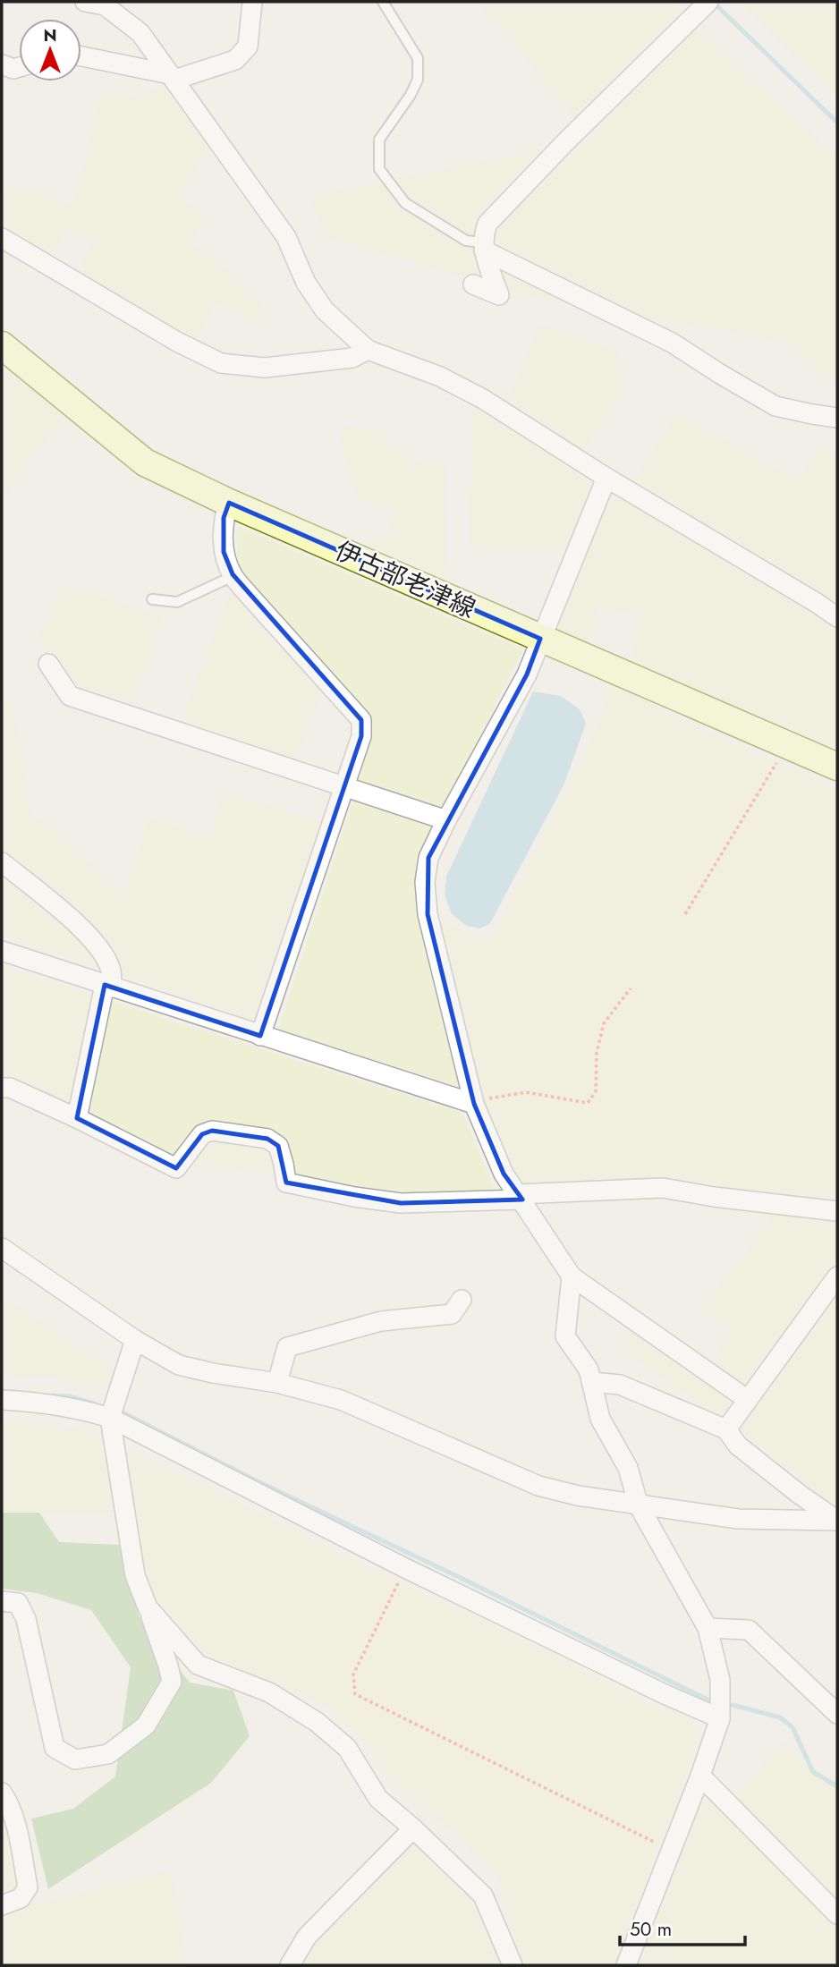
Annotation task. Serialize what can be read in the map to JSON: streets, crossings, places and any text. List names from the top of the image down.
{
  "streets": {
    "main road": ["伊古部老津線"]
  },
  "scale_bar": "50 m",
  "north": "top"
}
